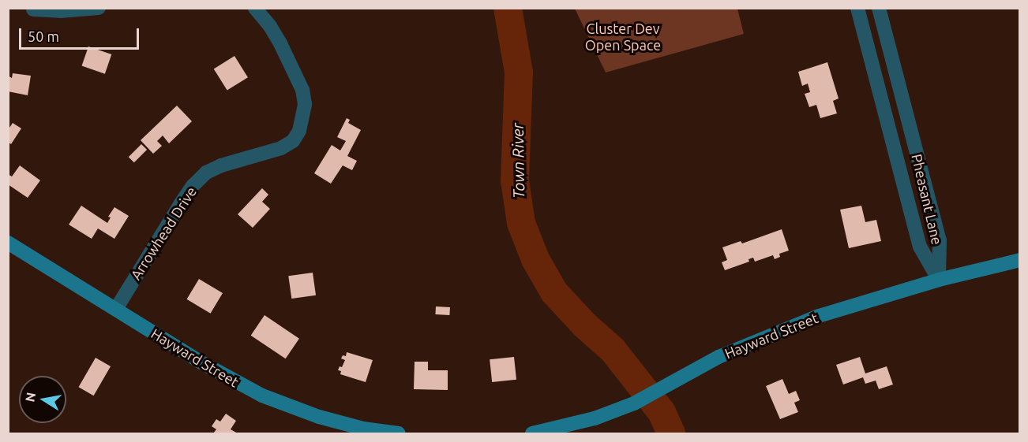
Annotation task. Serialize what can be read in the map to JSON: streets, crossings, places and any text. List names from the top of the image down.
{
  "streets": {
    "street": ["Pheasant Lane", "Arrowhead Drive", "Hayward Street"]
  },
  "crossings": [
    ["Pheasant Lane", "Hayward Street"],
    ["Arrowhead Drive", "Hayward Street"]
  ],
  "water": ["Town River"],
  "parks": ["Cluster Dev Open Space"],
  "scale_bar": "50 m",
  "north": "left"
}
